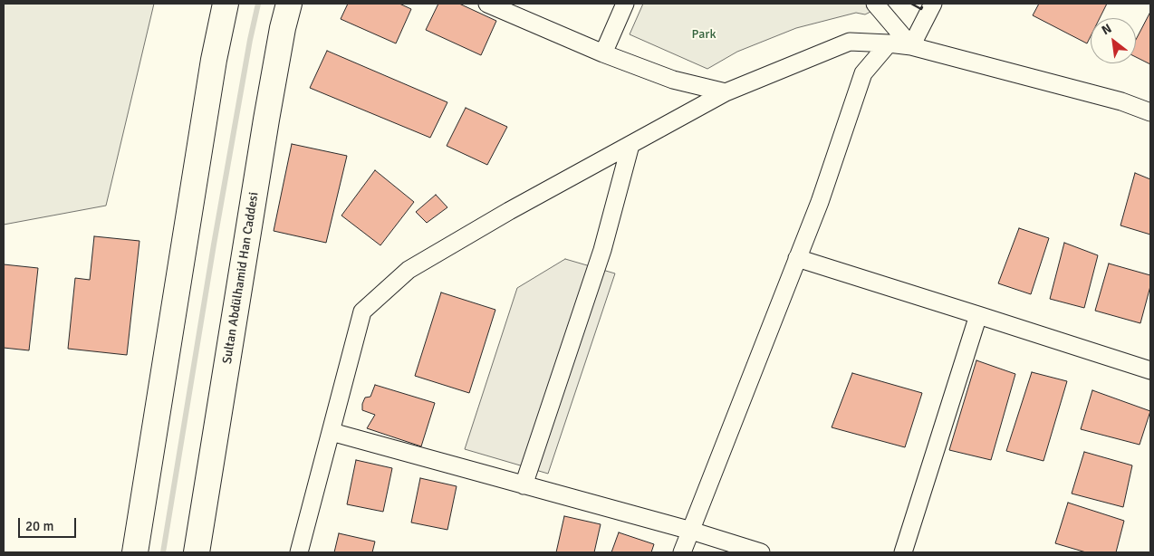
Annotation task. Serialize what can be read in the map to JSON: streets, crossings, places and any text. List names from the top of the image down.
{
  "streets": {
    "main road": ["Sultan Abdülhamid Han Caddesi"]
  },
  "parks": ["Park"],
  "scale_bar": "20 m",
  "north": "top left"
}
